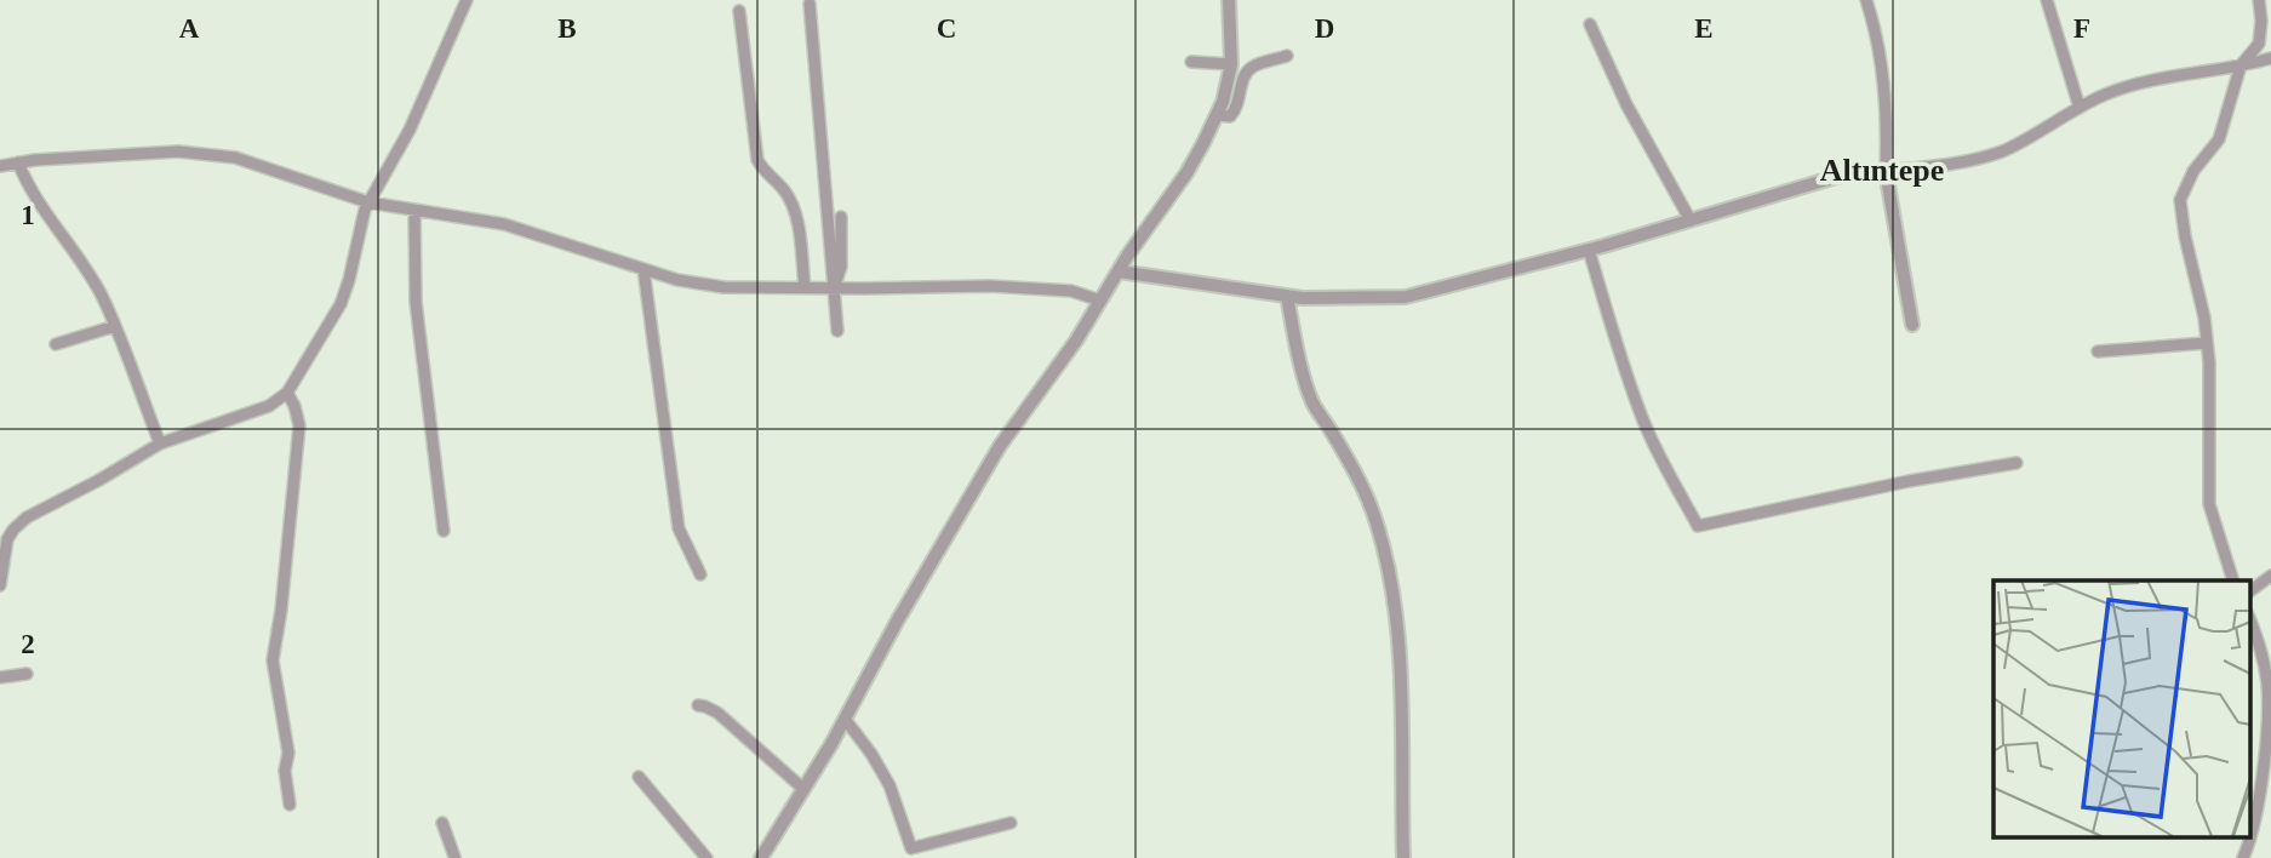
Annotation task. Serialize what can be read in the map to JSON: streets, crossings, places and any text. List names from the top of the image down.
{
  "districts": ["Altıntepe"],
  "grid": {
    "columns": [
      "A",
      "B",
      "C",
      "D",
      "E",
      "F"
    ],
    "rows": ["1", "2"]
  }
}
